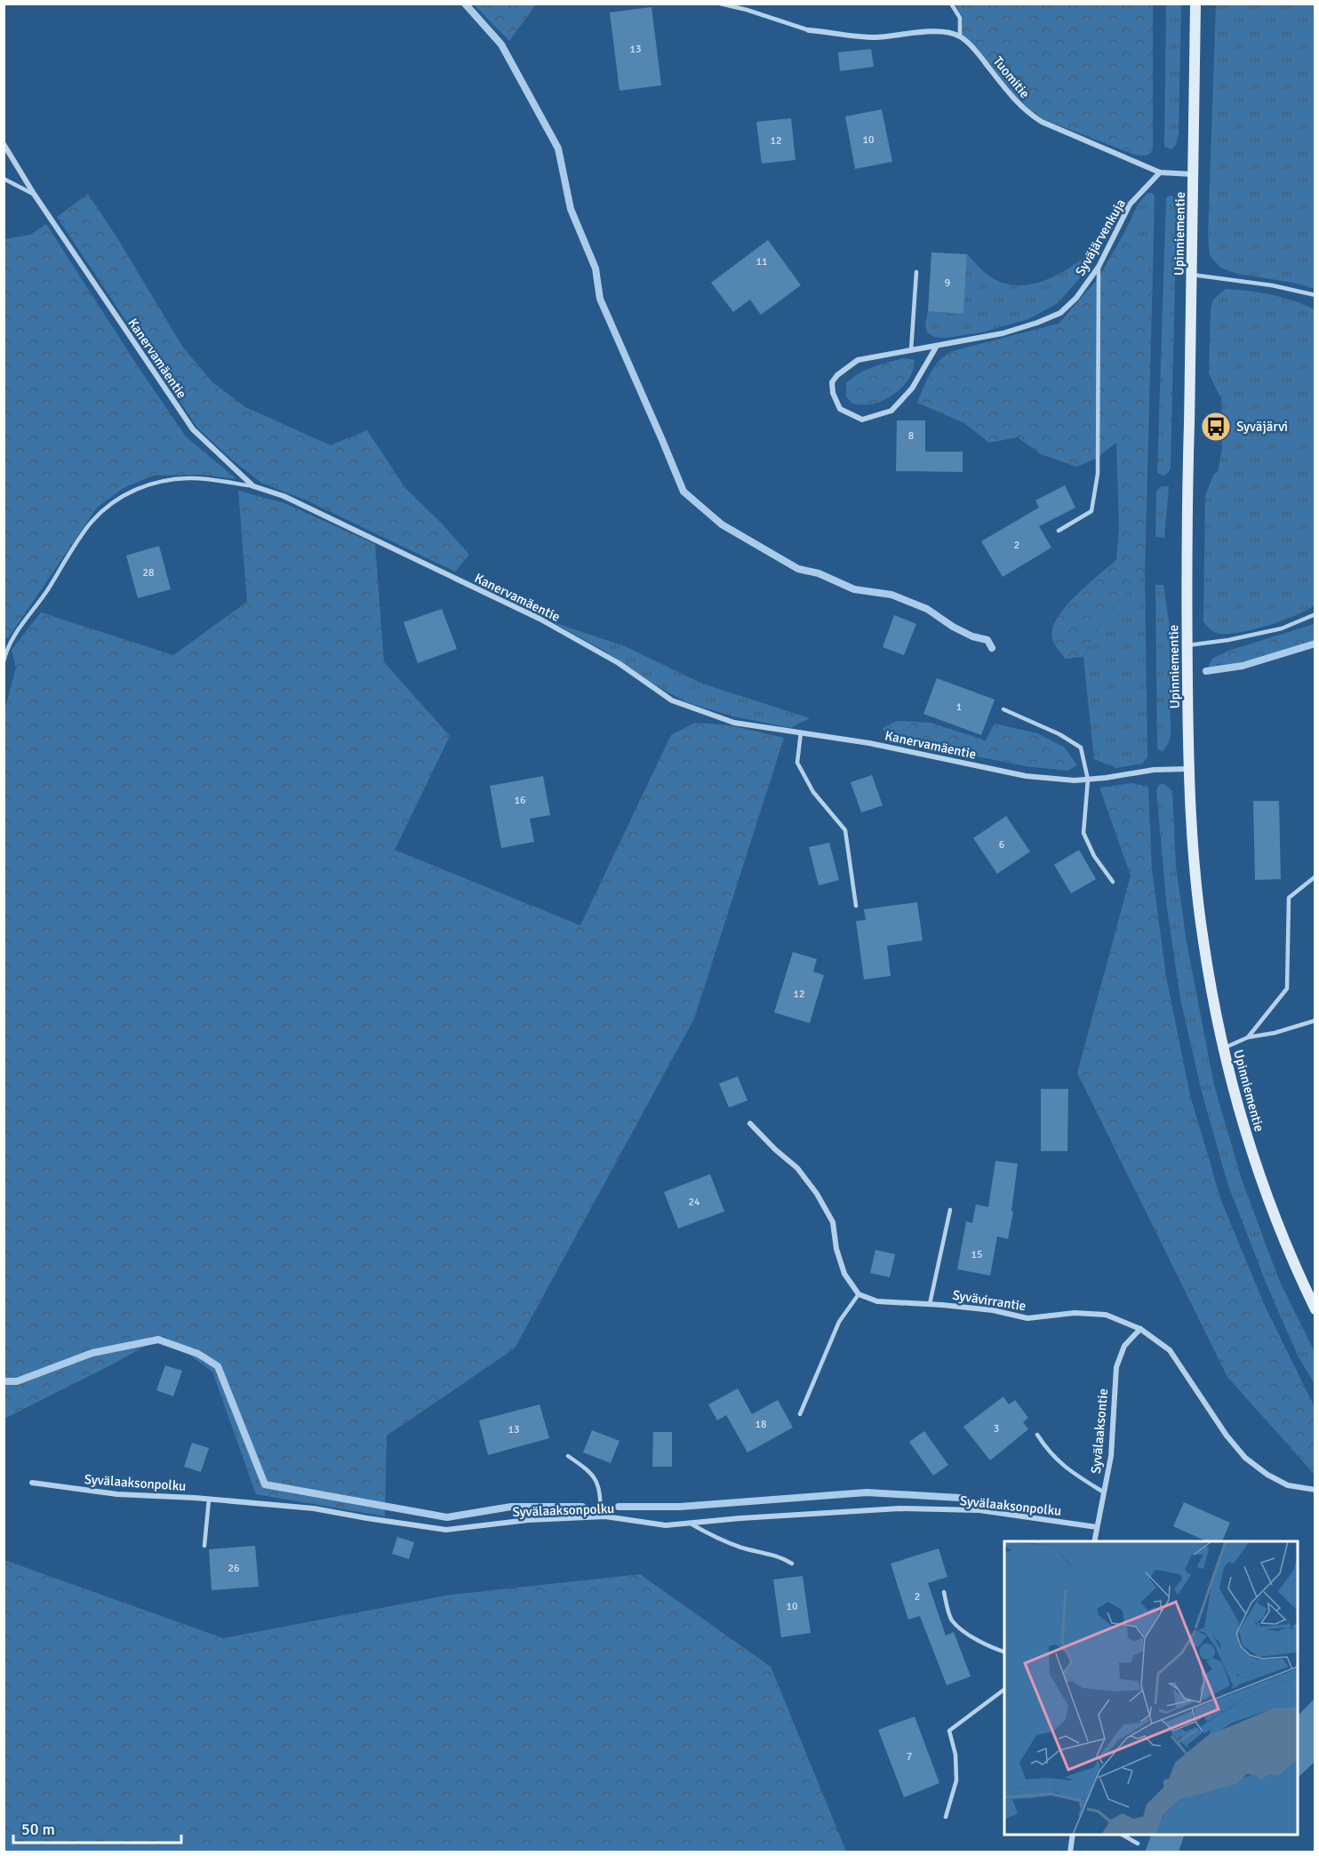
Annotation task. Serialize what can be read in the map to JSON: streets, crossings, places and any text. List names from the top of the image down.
{
  "streets": {
    "main road": ["Upinniementie"],
    "street": [
      "Tuomitie",
      "Syväjärvenkuja",
      "Kanervamäentie",
      "Syvävirrantie",
      "Syvälaaksontie",
      "Syvälaaksonpolku"
    ]
  },
  "crossings": [
    ["Tuomitie", "Upinniementie"],
    ["Tuomitie", "Syväjärvenkuja"],
    ["Upinniementie", "Kanervamäentie"],
    ["Syvävirrantie", "Syvälaaksontie"],
    ["Syvälaaksontie", "Syvälaaksonpolku"]
  ],
  "places": {
    "bus stop": ["Syväjärvi"]
  },
  "house_numbers": [
    "13",
    "10",
    "12",
    "11",
    "9",
    "8",
    "2",
    "28",
    "1",
    "16",
    "6",
    "12",
    "24",
    "15",
    "18",
    "3",
    "13",
    "26",
    "2",
    "10",
    "7"
  ],
  "scale_bar": "50 m"
}
